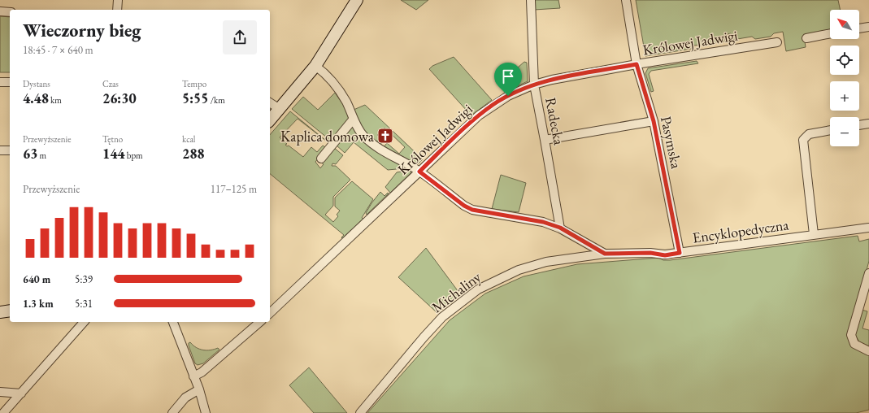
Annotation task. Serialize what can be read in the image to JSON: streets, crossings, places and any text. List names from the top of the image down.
{
  "streets": {
    "street": [
      "Królowej Jadwigi",
      "Radecka",
      "Pasymska",
      "Encyklopedyczna",
      "Michaliny"
    ]
  },
  "crossings": [
    ["Królowej Jadwigi", "Radecka"],
    ["Królowej Jadwigi", "Pasymska"],
    ["Pasymska", "Encyklopedyczna"],
    ["Encyklopedyczna", "Michaliny"]
  ],
  "places": {
    "church": ["Kaplica domowa"]
  },
  "north": "top left",
  "page": {
    "map_buttons": ["+", "−"],
    "heading": ["Wieczorny bieg", "18:45 · 7 × 640 m"],
    "stats": [
      ["Dystans", "4.48 km"],
      ["Czas", "26:30"],
      ["Tempo", "5:55 /km"],
      ["Przewyższenie", "63 m"],
      ["Tętno", "144 bpm"],
      ["kcal", "288"]
    ],
    "chart": ["Przewyższenie", "117–125 m"],
    "list": [
      {
        "name": "640 m",
        "note": "5:39"
      },
      {
        "name": "1.3 km",
        "note": "5:31"
      }
    ]
  }
}
